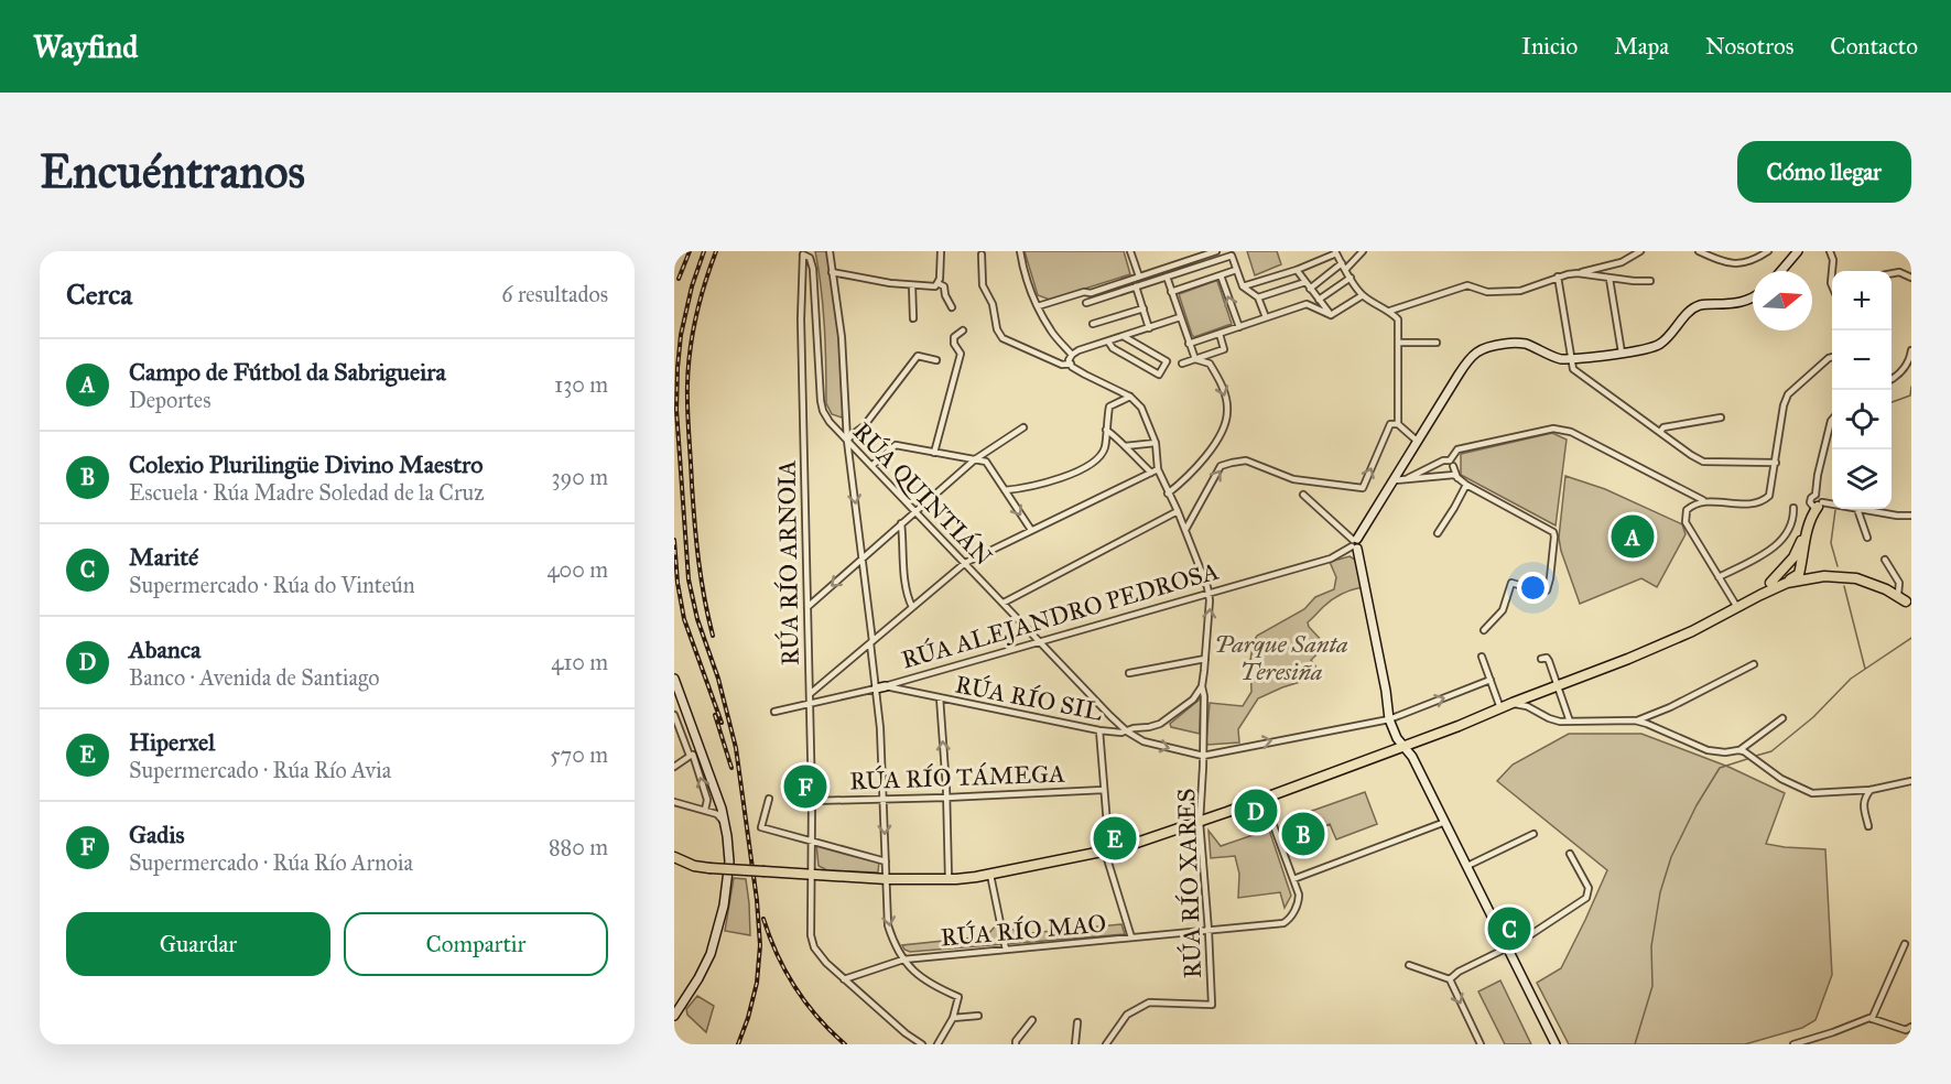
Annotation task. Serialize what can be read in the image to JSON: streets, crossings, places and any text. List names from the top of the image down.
{
  "streets": {
    "street": [
      "RÚA QUINTIÁN",
      "RÚA RÍO ARNOIA",
      "RÚA ALEJANDRO PEDROSA",
      "RÚA RÍO SIL",
      "RÚA RÍO TÁMEGA",
      "RÚA RÍO XARES",
      "RÚA RÍO MAO"
    ]
  },
  "crossings": [
    ["RÚA QUINTIÁN", "RÚA RÍO ARNOIA"],
    ["RÚA QUINTIÁN", "RÚA ALEJANDRO PEDROSA"],
    ["RÚA QUINTIÁN", "RÚA RÍO SIL"],
    ["RÚA RÍO ARNOIA", "RÚA ALEJANDRO PEDROSA"],
    ["RÚA RÍO ARNOIA", "RÚA RÍO TÁMEGA"],
    ["RÚA RÍO ARNOIA", "RÚA RÍO MAO"],
    ["RÚA ALEJANDRO PEDROSA", "RÚA RÍO SIL"],
    ["RÚA ALEJANDRO PEDROSA", "RÚA RÍO XARES"],
    ["RÚA RÍO SIL", "RÚA RÍO XARES"],
    ["RÚA RÍO XARES", "RÚA RÍO MAO"]
  ],
  "parks": ["Parque Santa Teresiña"],
  "north": "right",
  "page": {
    "header": "Wayfind",
    "nav": [
      "Inicio",
      "Mapa",
      "Nosotros",
      "Contacto"
    ],
    "buttons": [
      "Cómo llegar",
      ["Guardar", "Compartir"]
    ],
    "title": "Encuéntranos",
    "heading": ["Cerca", "6 resultados"],
    "map_buttons": ["+", "−"],
    "list": [
      {
        "mark": "A",
        "name": "Campo de Fútbol da Sabrigueira",
        "note": "Deportes",
        "value": "130 m"
      },
      {
        "mark": "B",
        "name": "Colexio Plurilingüe Divino Maestro",
        "note": "Escuela · Rúa Madre Soledad de la Cruz",
        "value": "390 m"
      },
      {
        "mark": "C",
        "name": "Marité",
        "note": "Supermercado · Rúa do Vinteún",
        "value": "400 m"
      },
      {
        "mark": "D",
        "name": "Abanca",
        "note": "Banco · Avenida de Santiago",
        "value": "410 m"
      },
      {
        "mark": "E",
        "name": "Hiperxel",
        "note": "Supermercado · Rúa Río Avia",
        "value": "570 m"
      },
      {
        "mark": "F",
        "name": "Gadis",
        "note": "Supermercado · Rúa Río Arnoia",
        "value": "880 m"
      }
    ],
    "pins": [
      "A",
      "F",
      "D",
      "B",
      "E",
      "C"
    ]
  }
}
